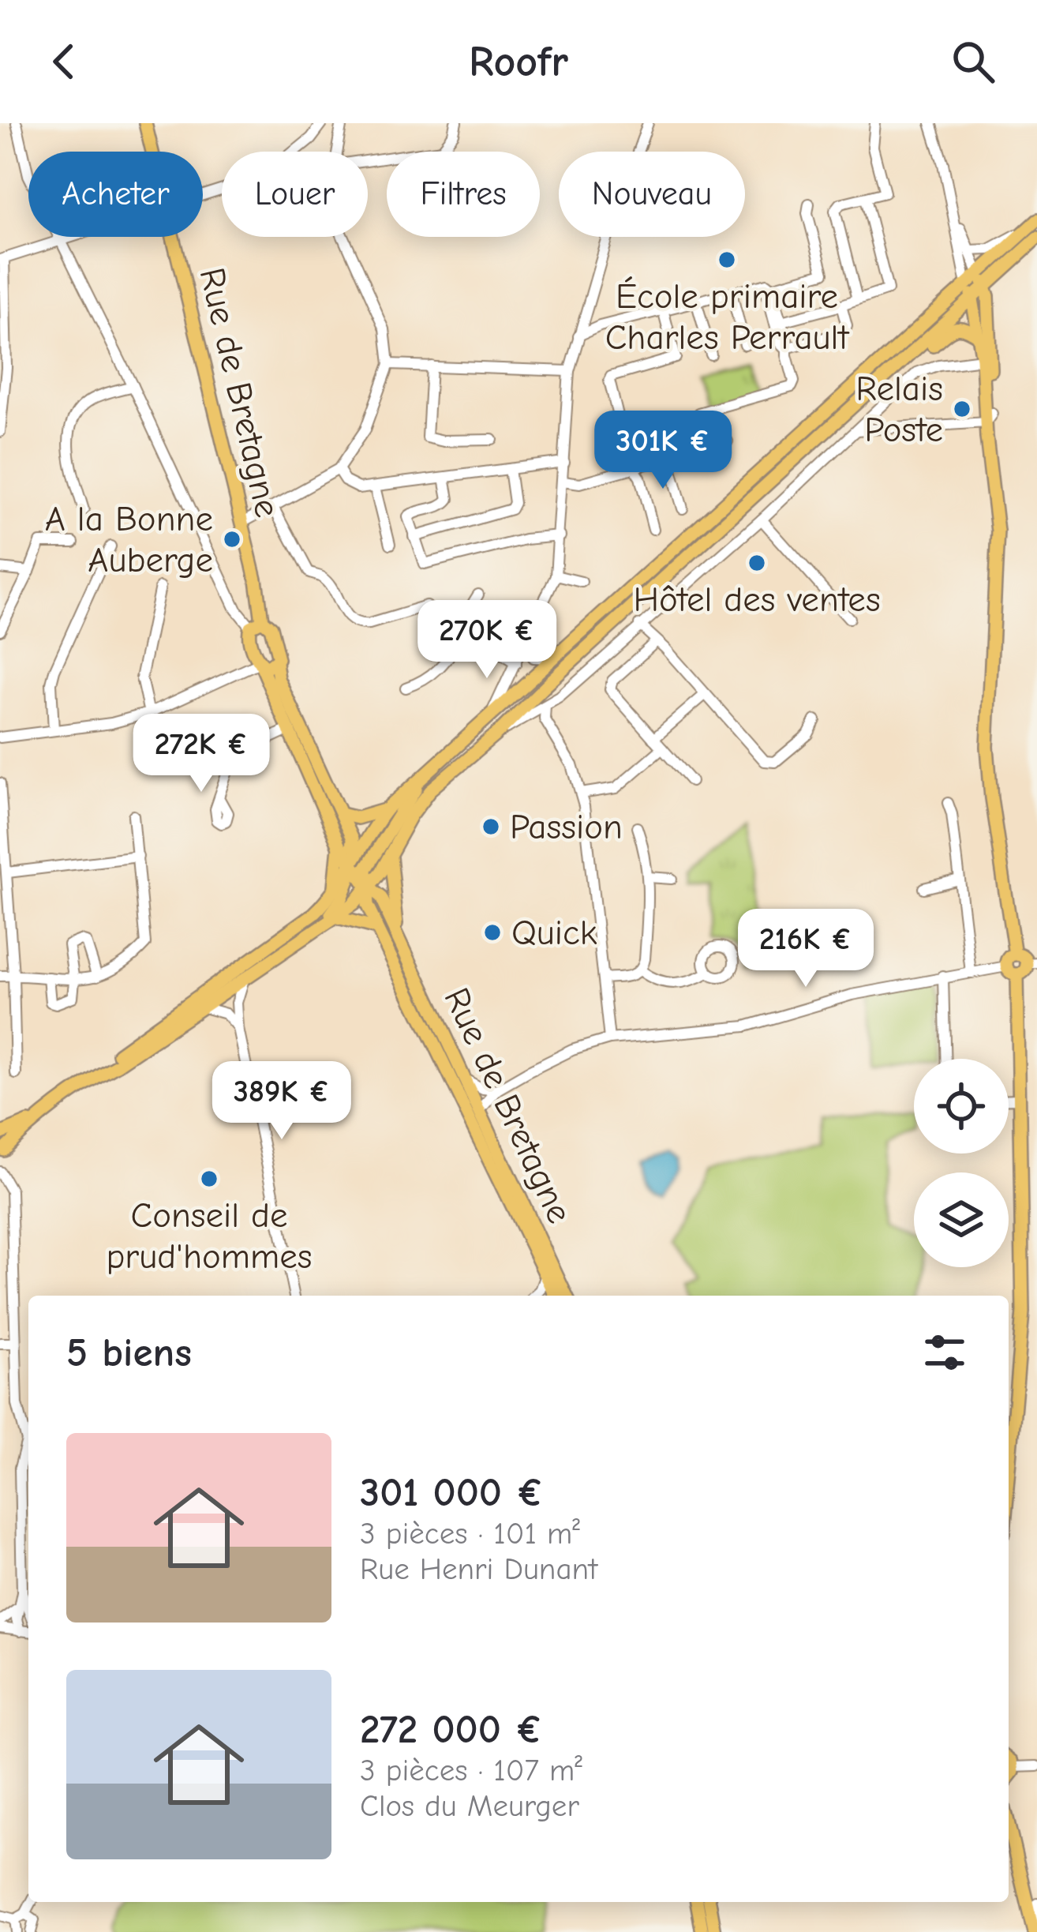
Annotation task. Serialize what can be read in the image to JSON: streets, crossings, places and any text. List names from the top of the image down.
{
  "streets": {
    "main road": ["Rue de Bretagne"]
  },
  "places": [
    "École primaire Charles Perrault",
    "Relais Poste",
    "A la Bonne Auberge",
    "Hôtel des ventes",
    "Passion",
    "Quick",
    "Conseil de prud'hommes"
  ],
  "page": {
    "header": "Roofr",
    "chip": [
      "Acheter",
      "Louer",
      "Filtres",
      "Nouveau"
    ],
    "price": [
      "301K €",
      "270K €",
      "272K €",
      "216K €",
      "389K €"
    ],
    "heading": "5 biens",
    "list": [
      {
        "name": "301 000 €",
        "note": "3 pièces · 101 m² · Rue Henri Dunant"
      },
      {
        "name": "272 000 €",
        "note": "3 pièces · 107 m² · Clos du Meurger"
      }
    ]
  }
}
